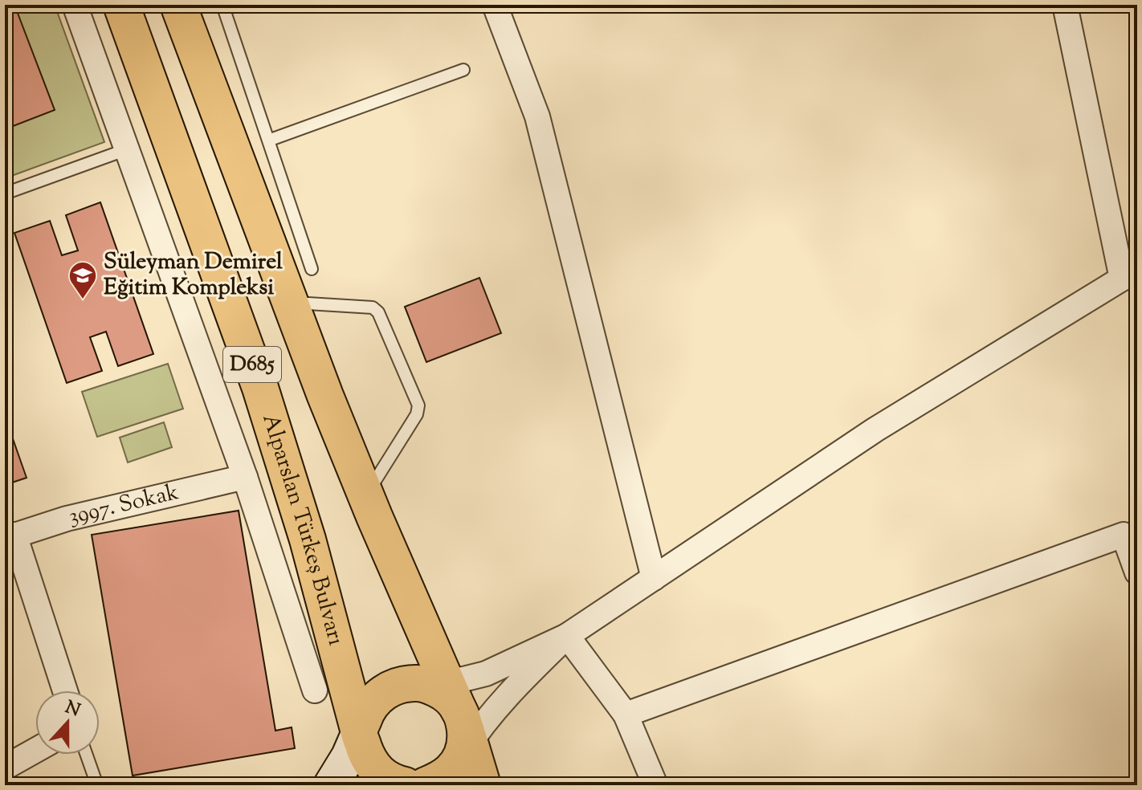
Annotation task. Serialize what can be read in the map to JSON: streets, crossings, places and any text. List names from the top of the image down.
{
  "streets": {
    "highway": ["D685", "Alparslan Türkeş Bulvarı"],
    "street": ["3997. Sokak"]
  },
  "places": {
    "school or university": ["Süleyman Demirel Eğitim Kompleksi"]
  },
  "north": "top"
}
